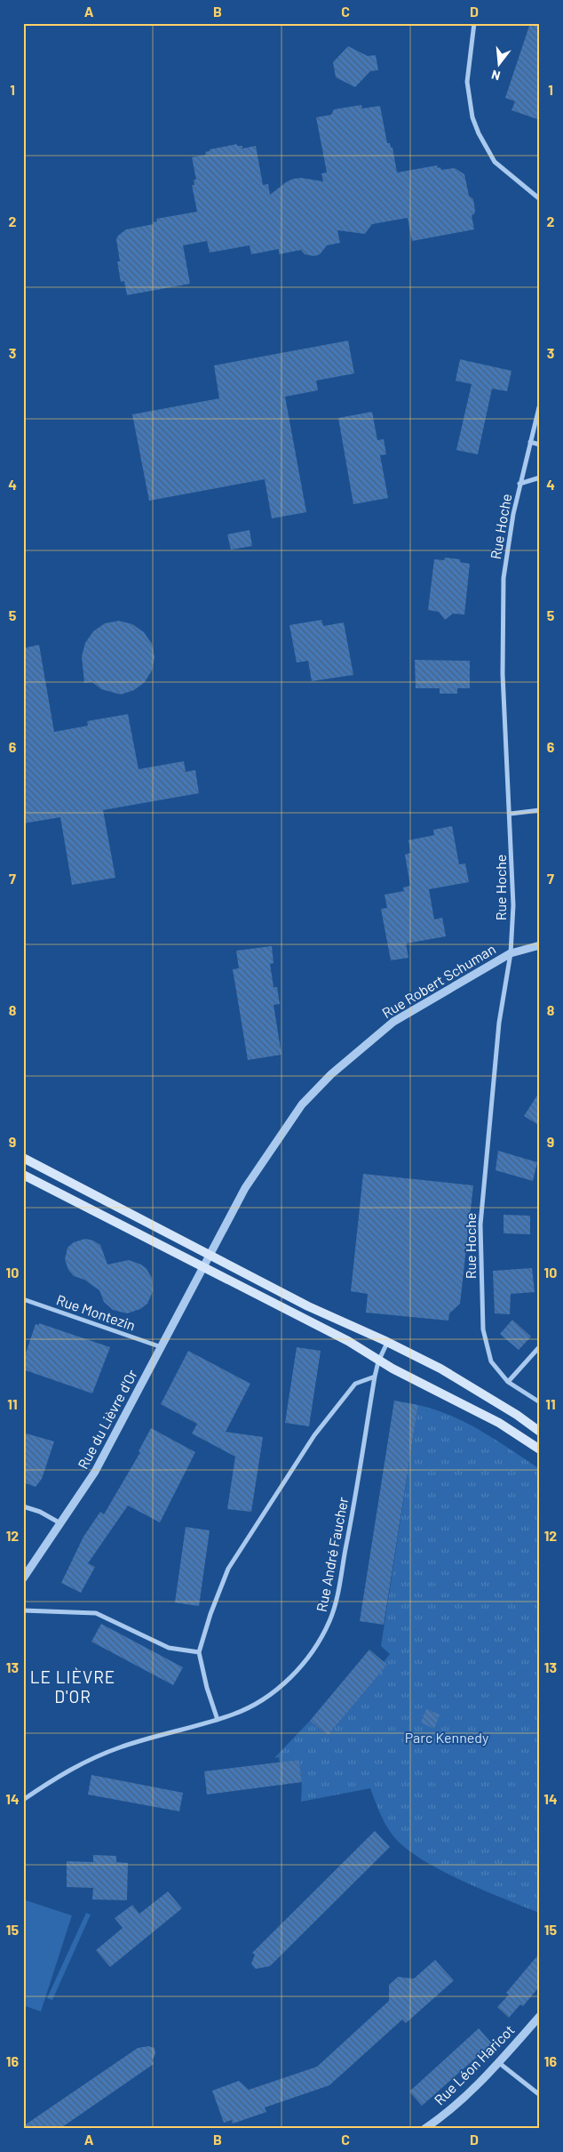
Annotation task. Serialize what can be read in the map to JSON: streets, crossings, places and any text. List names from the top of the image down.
{
  "streets": {
    "street": [
      "Rue Hoche",
      "Rue Robert Schuman",
      "Rue Montezin",
      "Rue du Lièvre d'Or",
      "Rue André Faucher",
      "Rue Léon Haricot"
    ]
  },
  "crossings": [
    ["Rue Hoche", "Rue Robert Schuman"],
    ["Rue Robert Schuman", "Rue du Lièvre d'Or"],
    ["Rue Montezin", "Rue du Lièvre d'Or"]
  ],
  "districts": ["LE LIÈVRE D'OR"],
  "parks": ["Parc Kennedy"],
  "north": "bottom",
  "grid": {
    "columns": [
      "A",
      "B",
      "C",
      "D"
    ],
    "rows": [
      "1",
      "2",
      "3",
      "4",
      "5",
      "6",
      "7",
      "8",
      "9",
      "10",
      "11",
      "12",
      "13",
      "14",
      "15",
      "16"
    ]
  }
}
